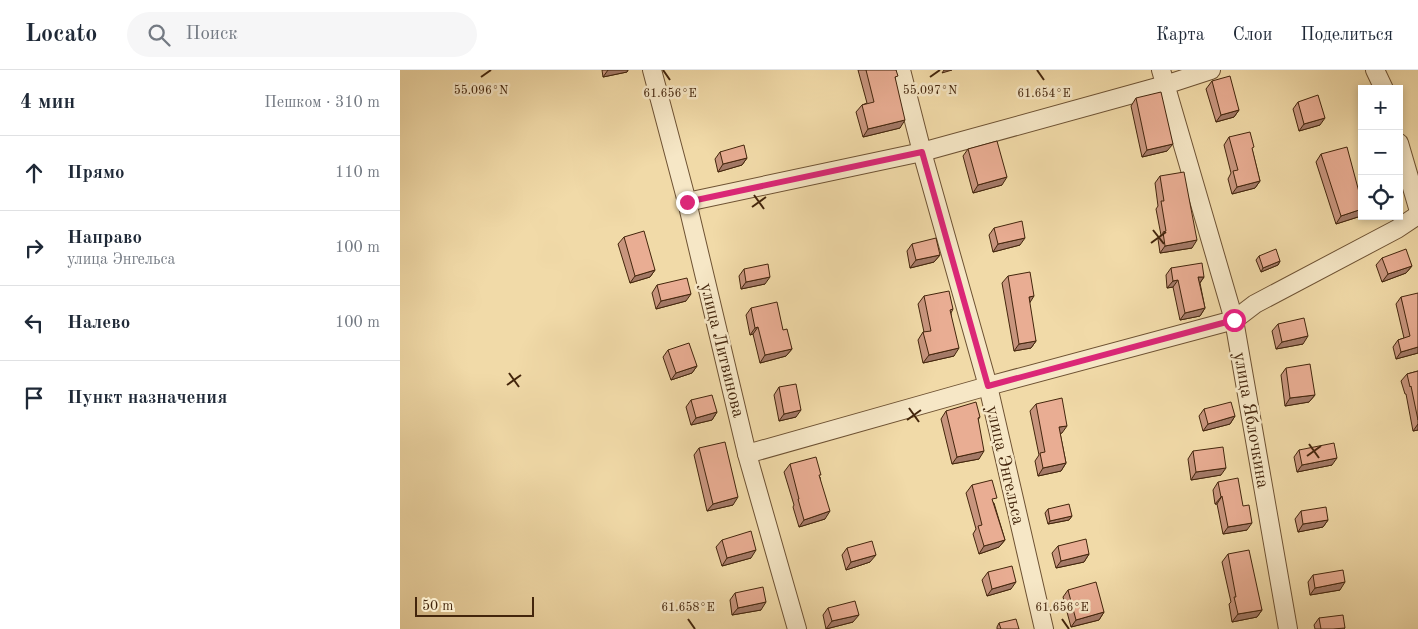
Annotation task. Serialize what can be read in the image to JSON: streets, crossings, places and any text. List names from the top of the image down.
{
  "streets": {
    "street": ["улица Литвинова", "улица Яблочкина", "улица Энгельса"]
  },
  "scale_bar": "50 m",
  "page": {
    "header": "Locato",
    "search": "Поиск",
    "nav": ["Карта", "Слои", "Поделиться"],
    "heading": ["4 мин", "Пешком · 310 m"],
    "map_buttons": ["+", "−"],
    "list": [
      ["Прямо", "110 m"],
      ["Направо", "улица Энгельса", "100 m"],
      ["Налево", "100 m"],
      "Пункт назначения"
    ],
    "scale": "50 m"
  },
  "coordinates": [
    "55.096°N",
    "55.097°N",
    "61.656°E",
    "61.654°E",
    "61.658°E"
  ]
}
